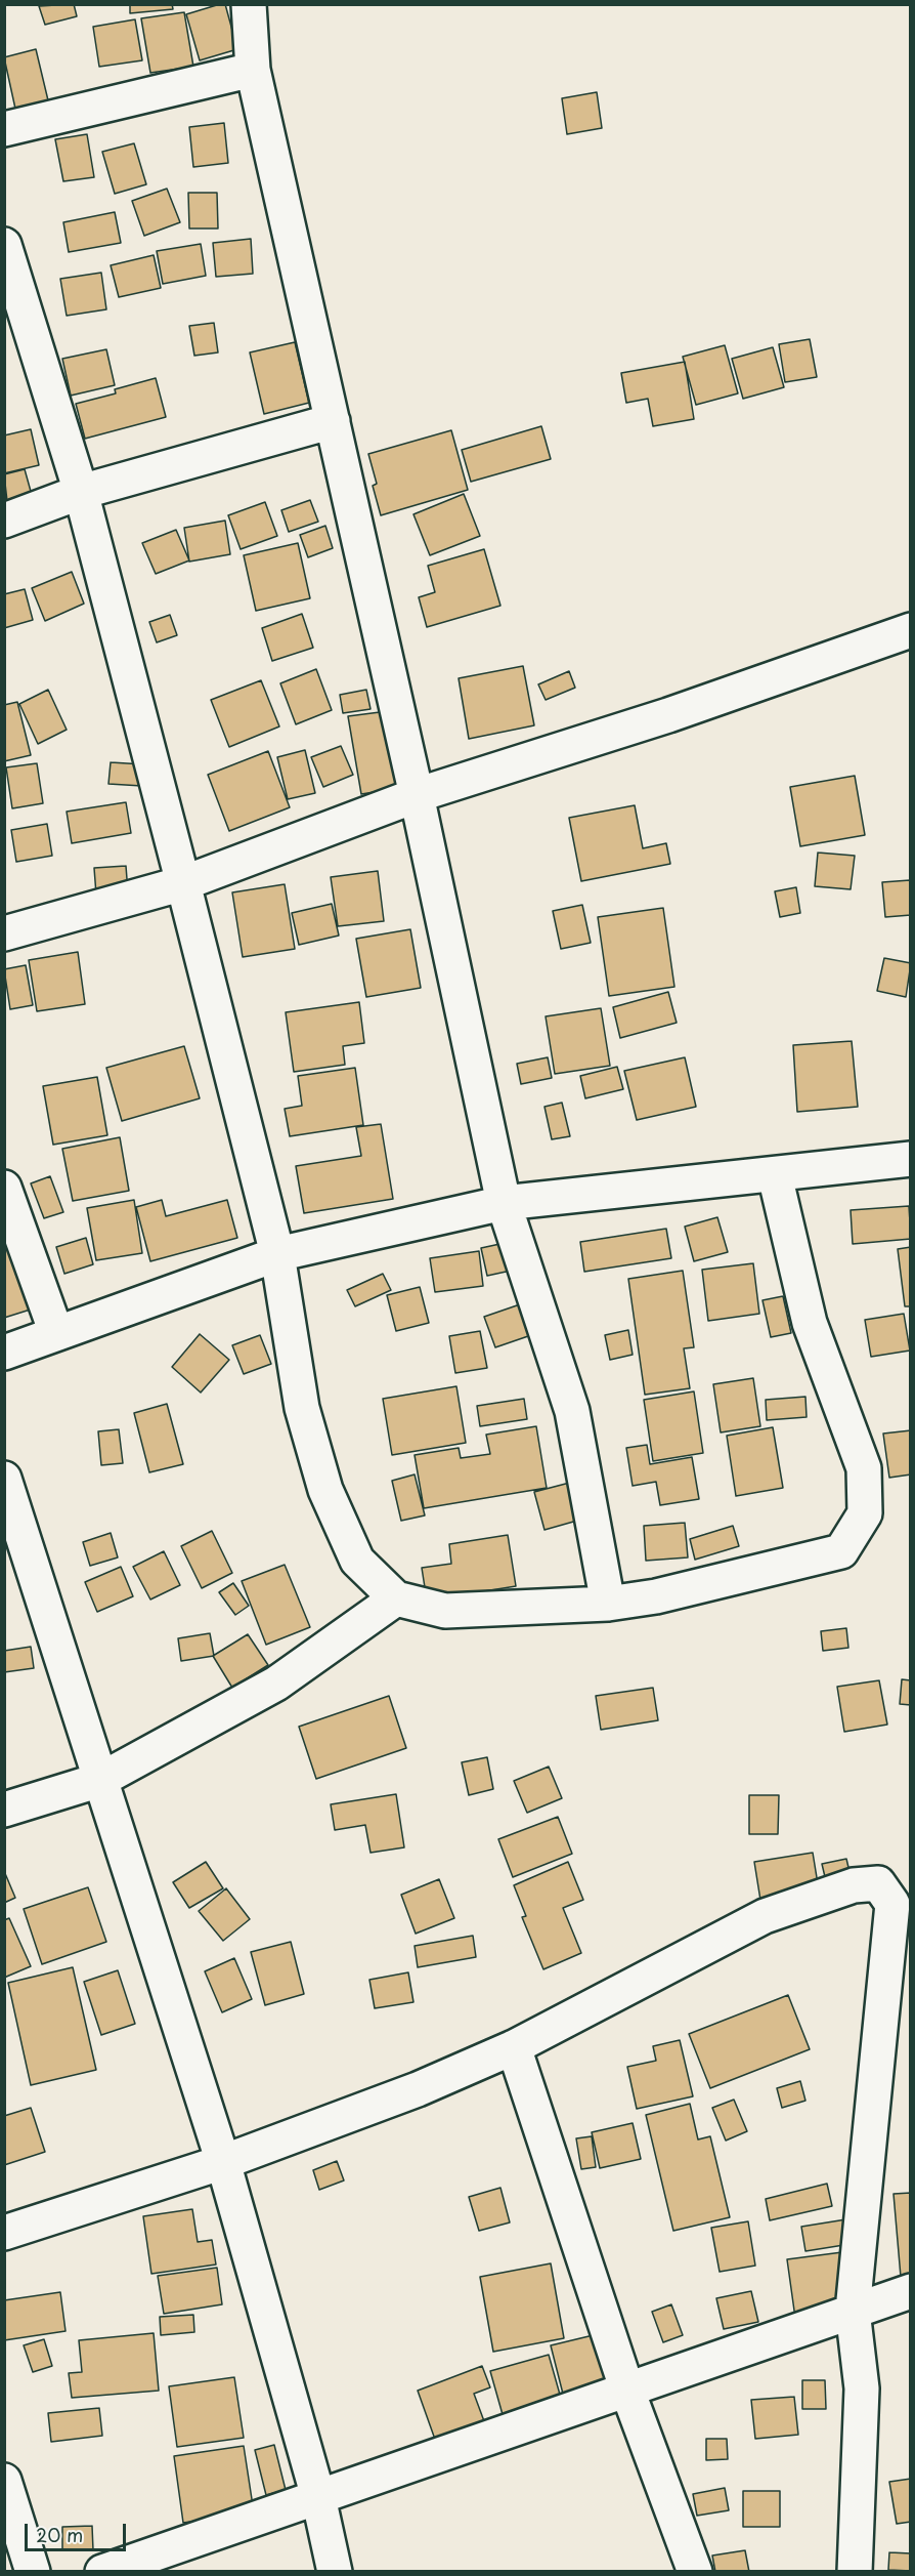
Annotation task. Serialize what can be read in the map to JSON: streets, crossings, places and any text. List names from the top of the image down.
{
  "scale_bar": "20 m"
}
